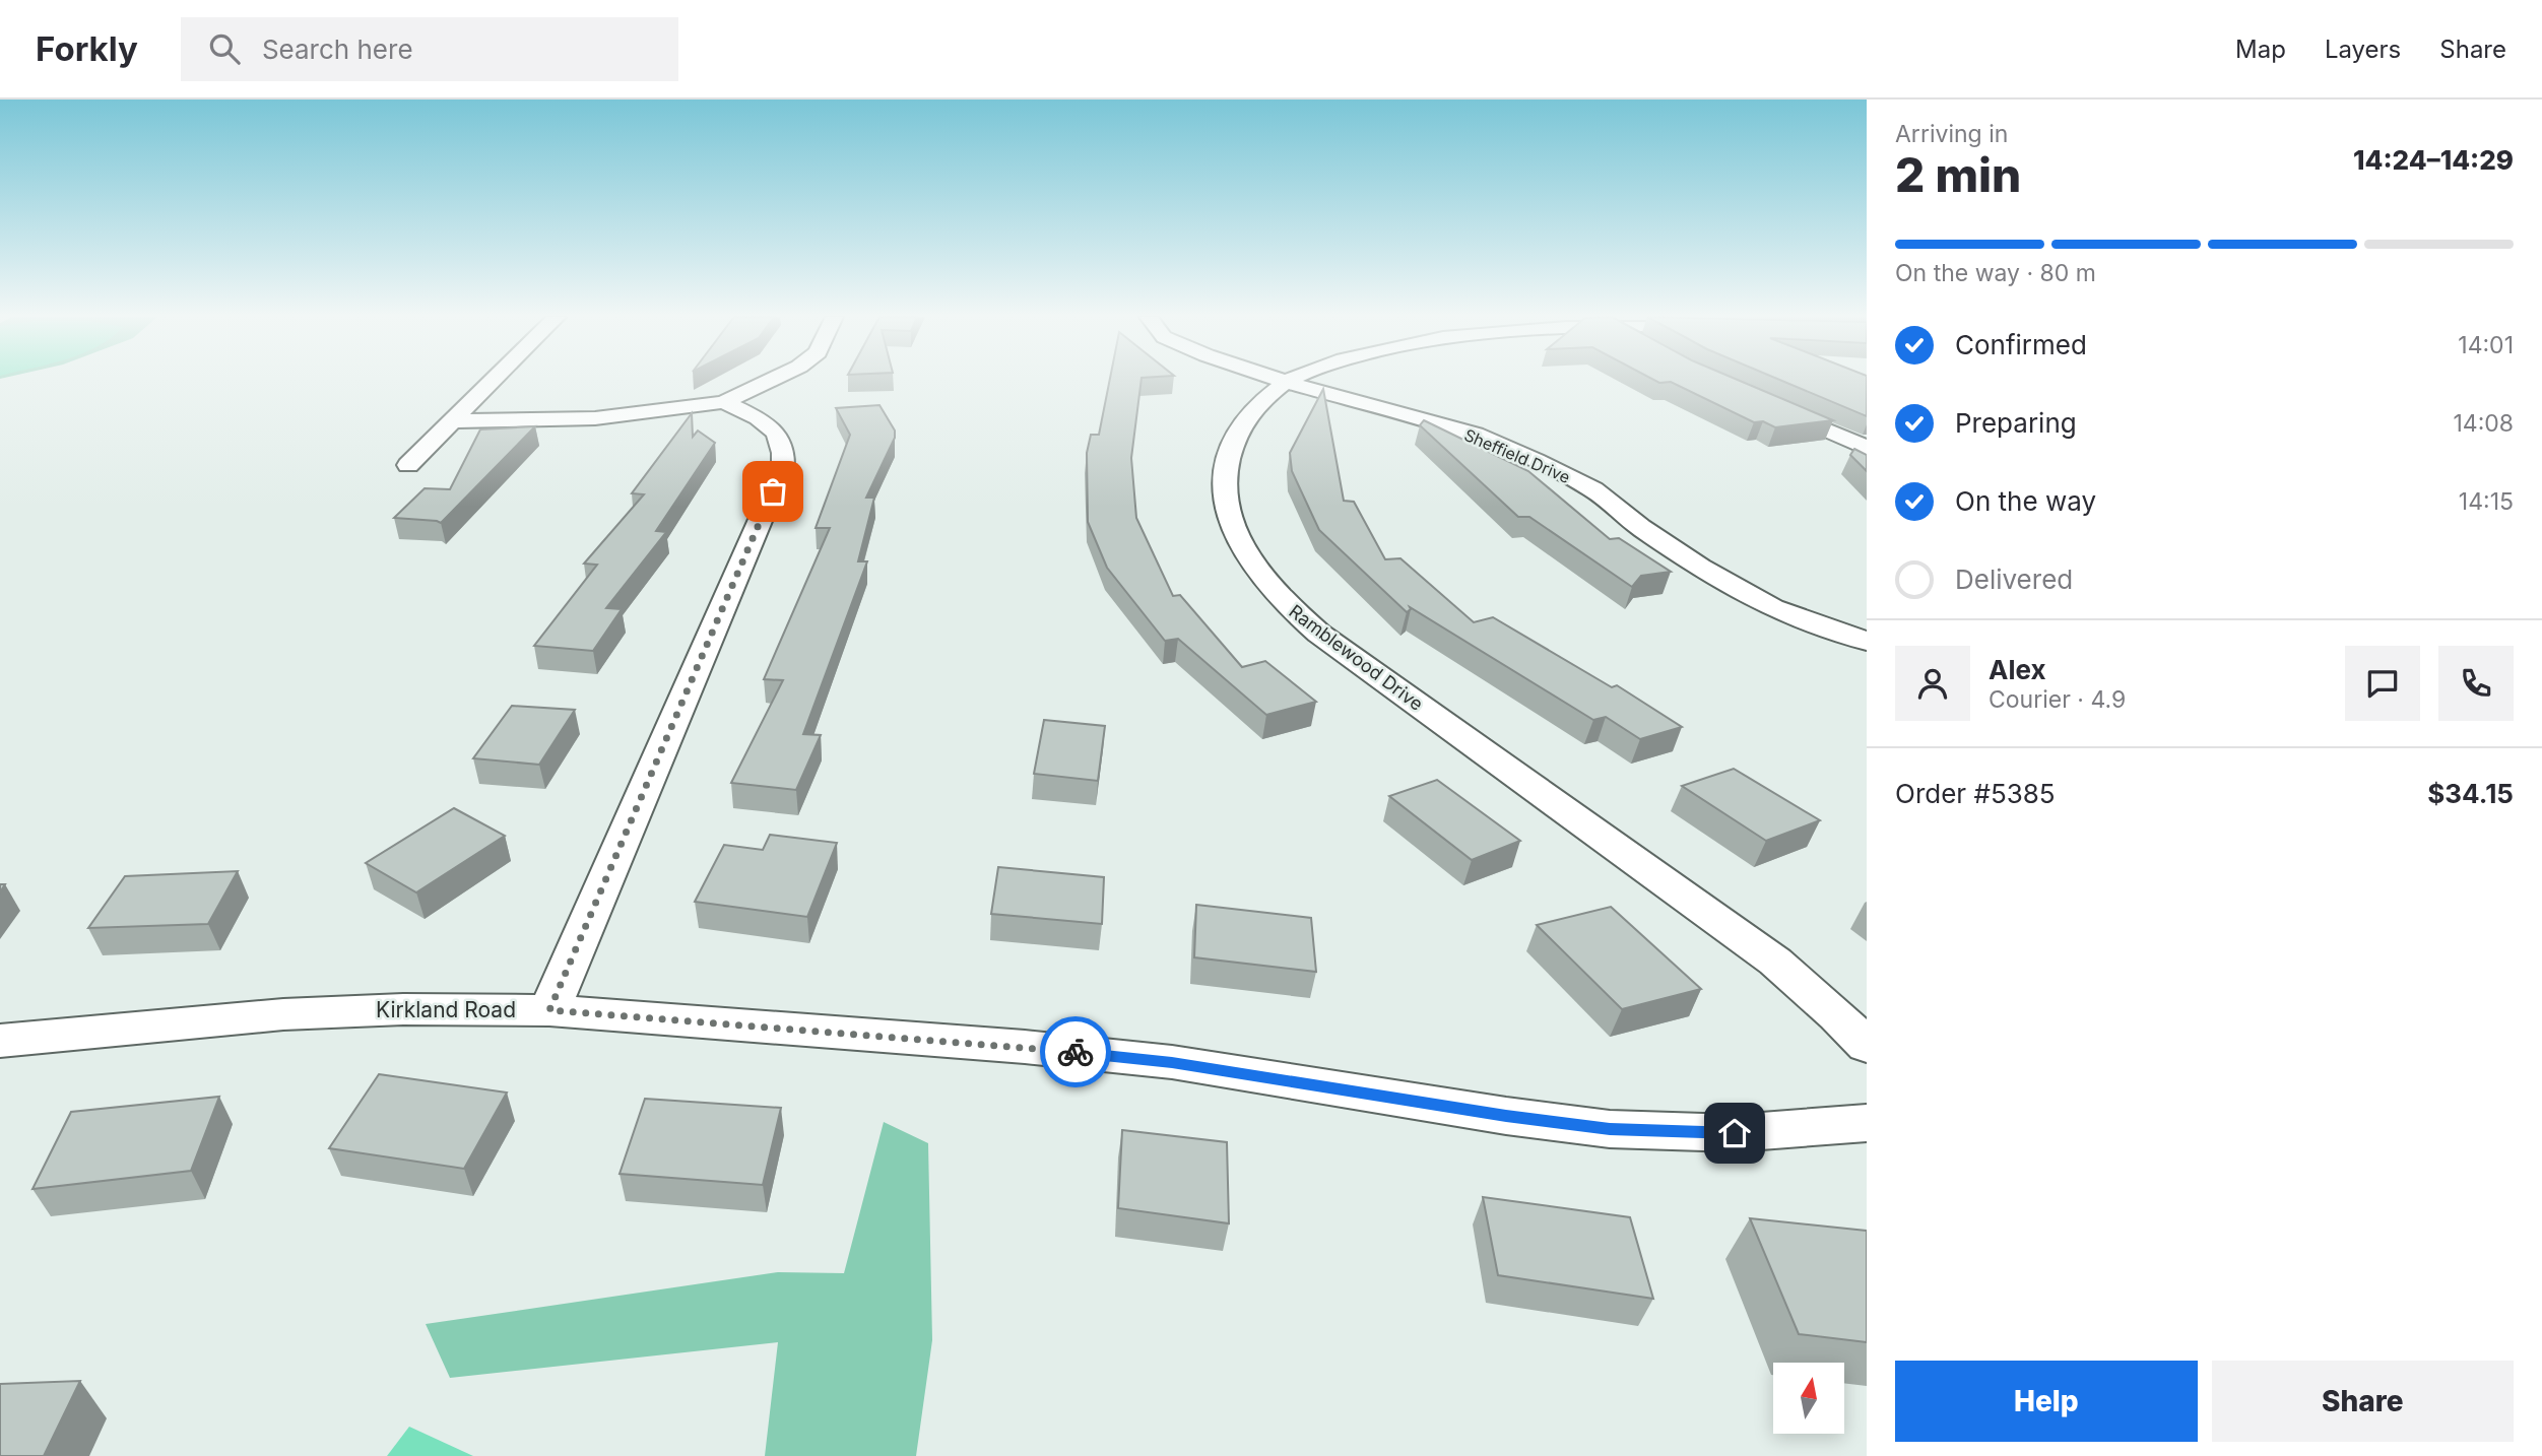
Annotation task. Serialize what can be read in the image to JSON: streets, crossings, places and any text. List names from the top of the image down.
{
  "streets": {
    "street": ["Sheffield Drive", "Ramblewood Drive", "Kirkland Road"]
  },
  "crossings": [
    ["Sheffield Drive", "Ramblewood Drive"]
  ],
  "north": "top",
  "page": {
    "header": "Forkly",
    "search": "Search here",
    "nav": ["Map", "Layers", "Share"],
    "heading": ["2 min", "Arriving in", "14:24–14:29"],
    "panel": [
      "Alex",
      "Courier · 4.9",
      "Order #5385",
      "$34.15"
    ],
    "bar": "On the way · 80 m",
    "list": [
      ["Confirmed", "14:01"],
      ["Preparing", "14:08"],
      ["On the way", "14:15"],
      "Delivered"
    ],
    "buttons": ["Help", "Share"]
  }
}
